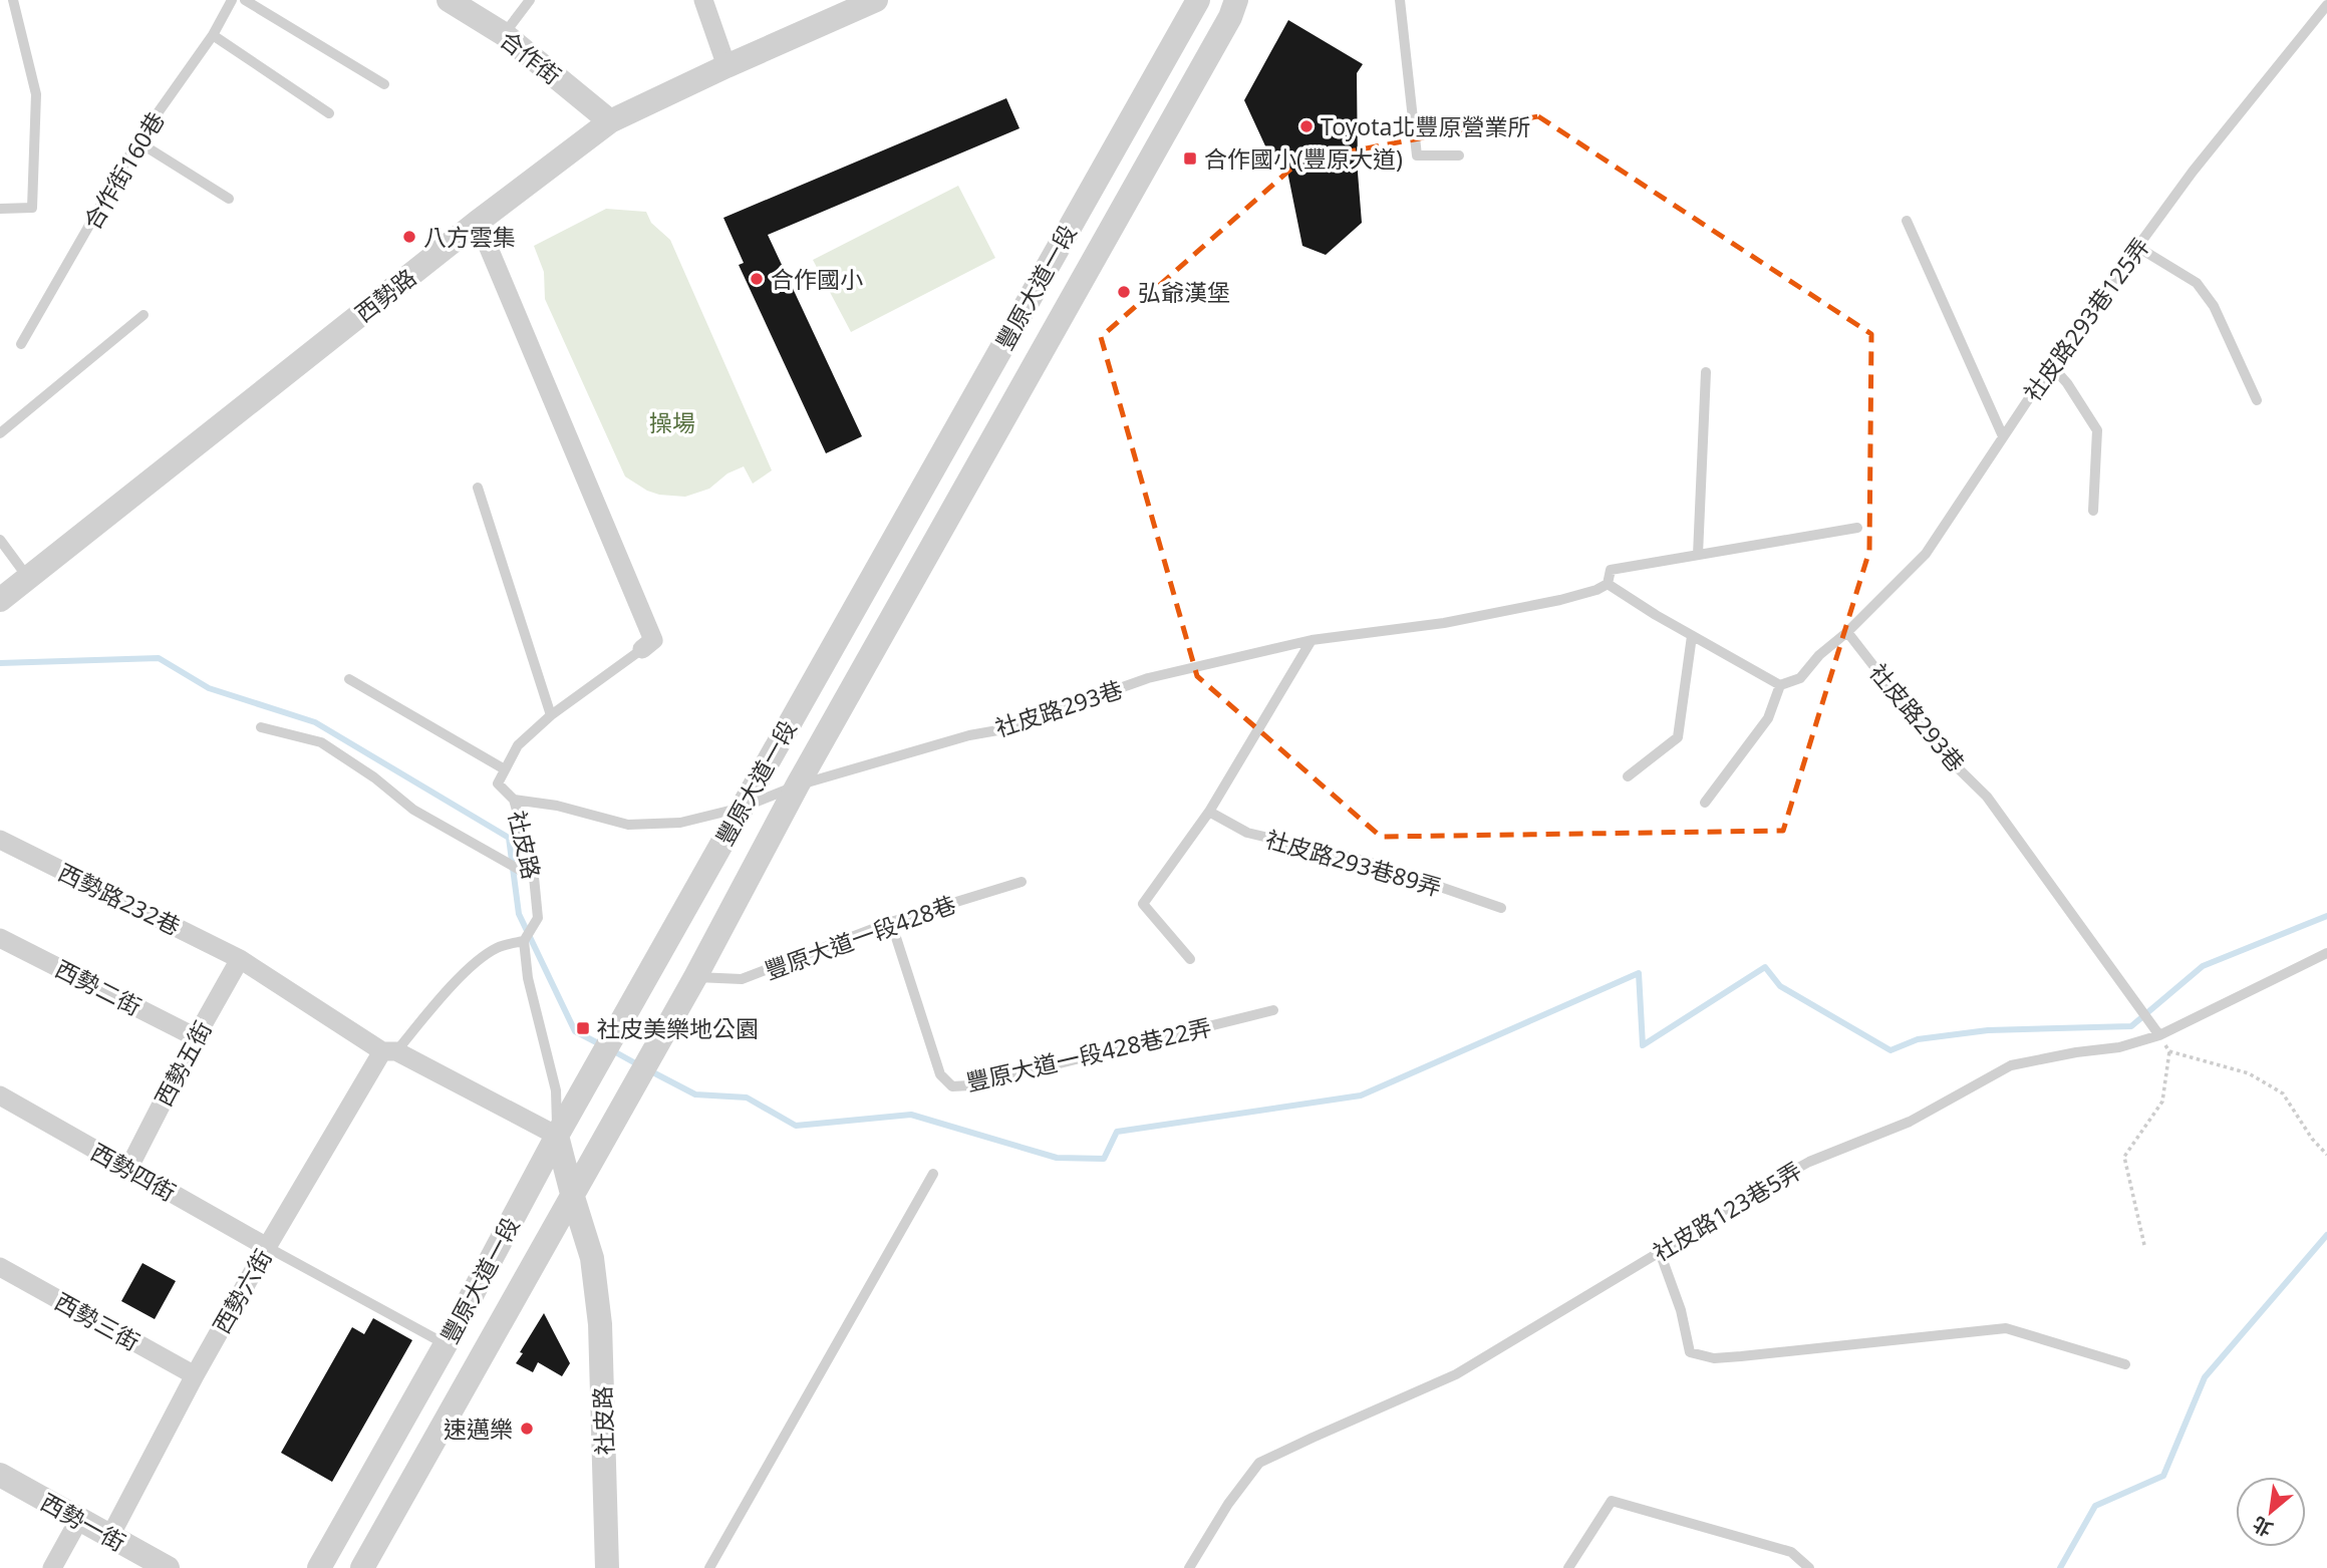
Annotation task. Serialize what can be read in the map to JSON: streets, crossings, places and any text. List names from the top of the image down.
{
  "streets": {
    "street": [
      "合作街",
      "豐原大道一段",
      "西勢路",
      "社皮路",
      "西勢路232巷",
      "西勢二街",
      "西勢五街",
      "西勢四街",
      "西勢六街",
      "西勢三街",
      "西勢一街"
    ],
    "lane": [
      "合作街160巷",
      "社皮路293巷125弄",
      "社皮路293巷",
      "社皮路293巷89弄",
      "豐原大道一段428巷",
      "豐原大道一段428巷22弄",
      "社皮路123巷5弄"
    ]
  },
  "crossings": [
    ["合作街", "西勢路"],
    ["豐原大道一段", "社皮路293巷"],
    ["豐原大道一段", "社皮路"],
    ["豐原大道一段", "西勢路232巷"],
    ["豐原大道一段", "豐原大道一段428巷"],
    ["社皮路293巷125弄", "社皮路293巷"],
    ["社皮路293巷", "社皮路"],
    ["社皮路293巷", "社皮路123巷5弄"],
    ["社皮路", "西勢路232巷"],
    ["西勢路232巷", "西勢五街"],
    ["西勢路232巷", "西勢六街"],
    ["豐原大道一段428巷", "豐原大道一段428巷22弄"],
    ["西勢二街", "西勢五街"],
    ["西勢五街", "西勢四街"],
    ["西勢四街", "西勢六街"],
    ["西勢六街", "西勢三街"],
    ["西勢六街", "西勢一街"]
  ],
  "parks": ["操場"],
  "places": {
    "other": [
      "Toyota北豐原營業所",
      "八方雲集",
      "合作國小",
      "弘爺漢堡",
      "速邁樂"
    ],
    "transit": ["合作國小(豐原大道)", "社皮美樂地公園"]
  },
  "north": "bottom left"
}
